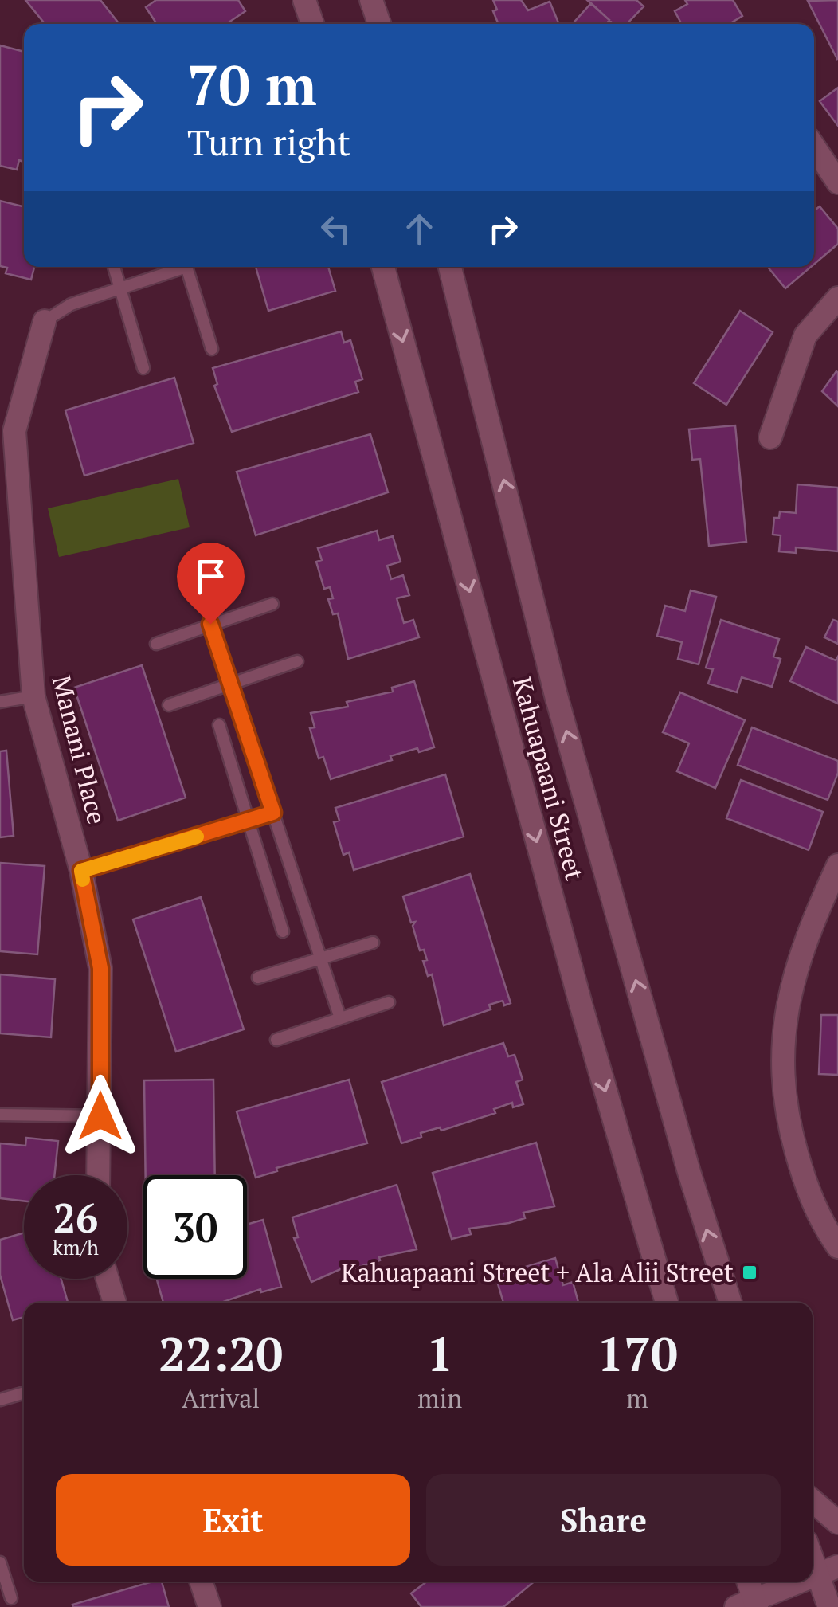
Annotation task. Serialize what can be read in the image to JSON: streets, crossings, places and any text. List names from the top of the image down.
{
  "streets": {
    "main road": ["Manani Place", "Kahuapaani Street"]
  },
  "places": {
    "transit": ["Kahuapaani Street + Ala Alii Street"]
  },
  "page": {
    "turn": ["70 m", "Turn right"],
    "speed": "26 km/h",
    "limit": "30",
    "eta": [
      "22:20",
      "Arrival",
      "1",
      "min",
      "170",
      "m"
    ],
    "buttons": ["Exit", "Share"]
  }
}
